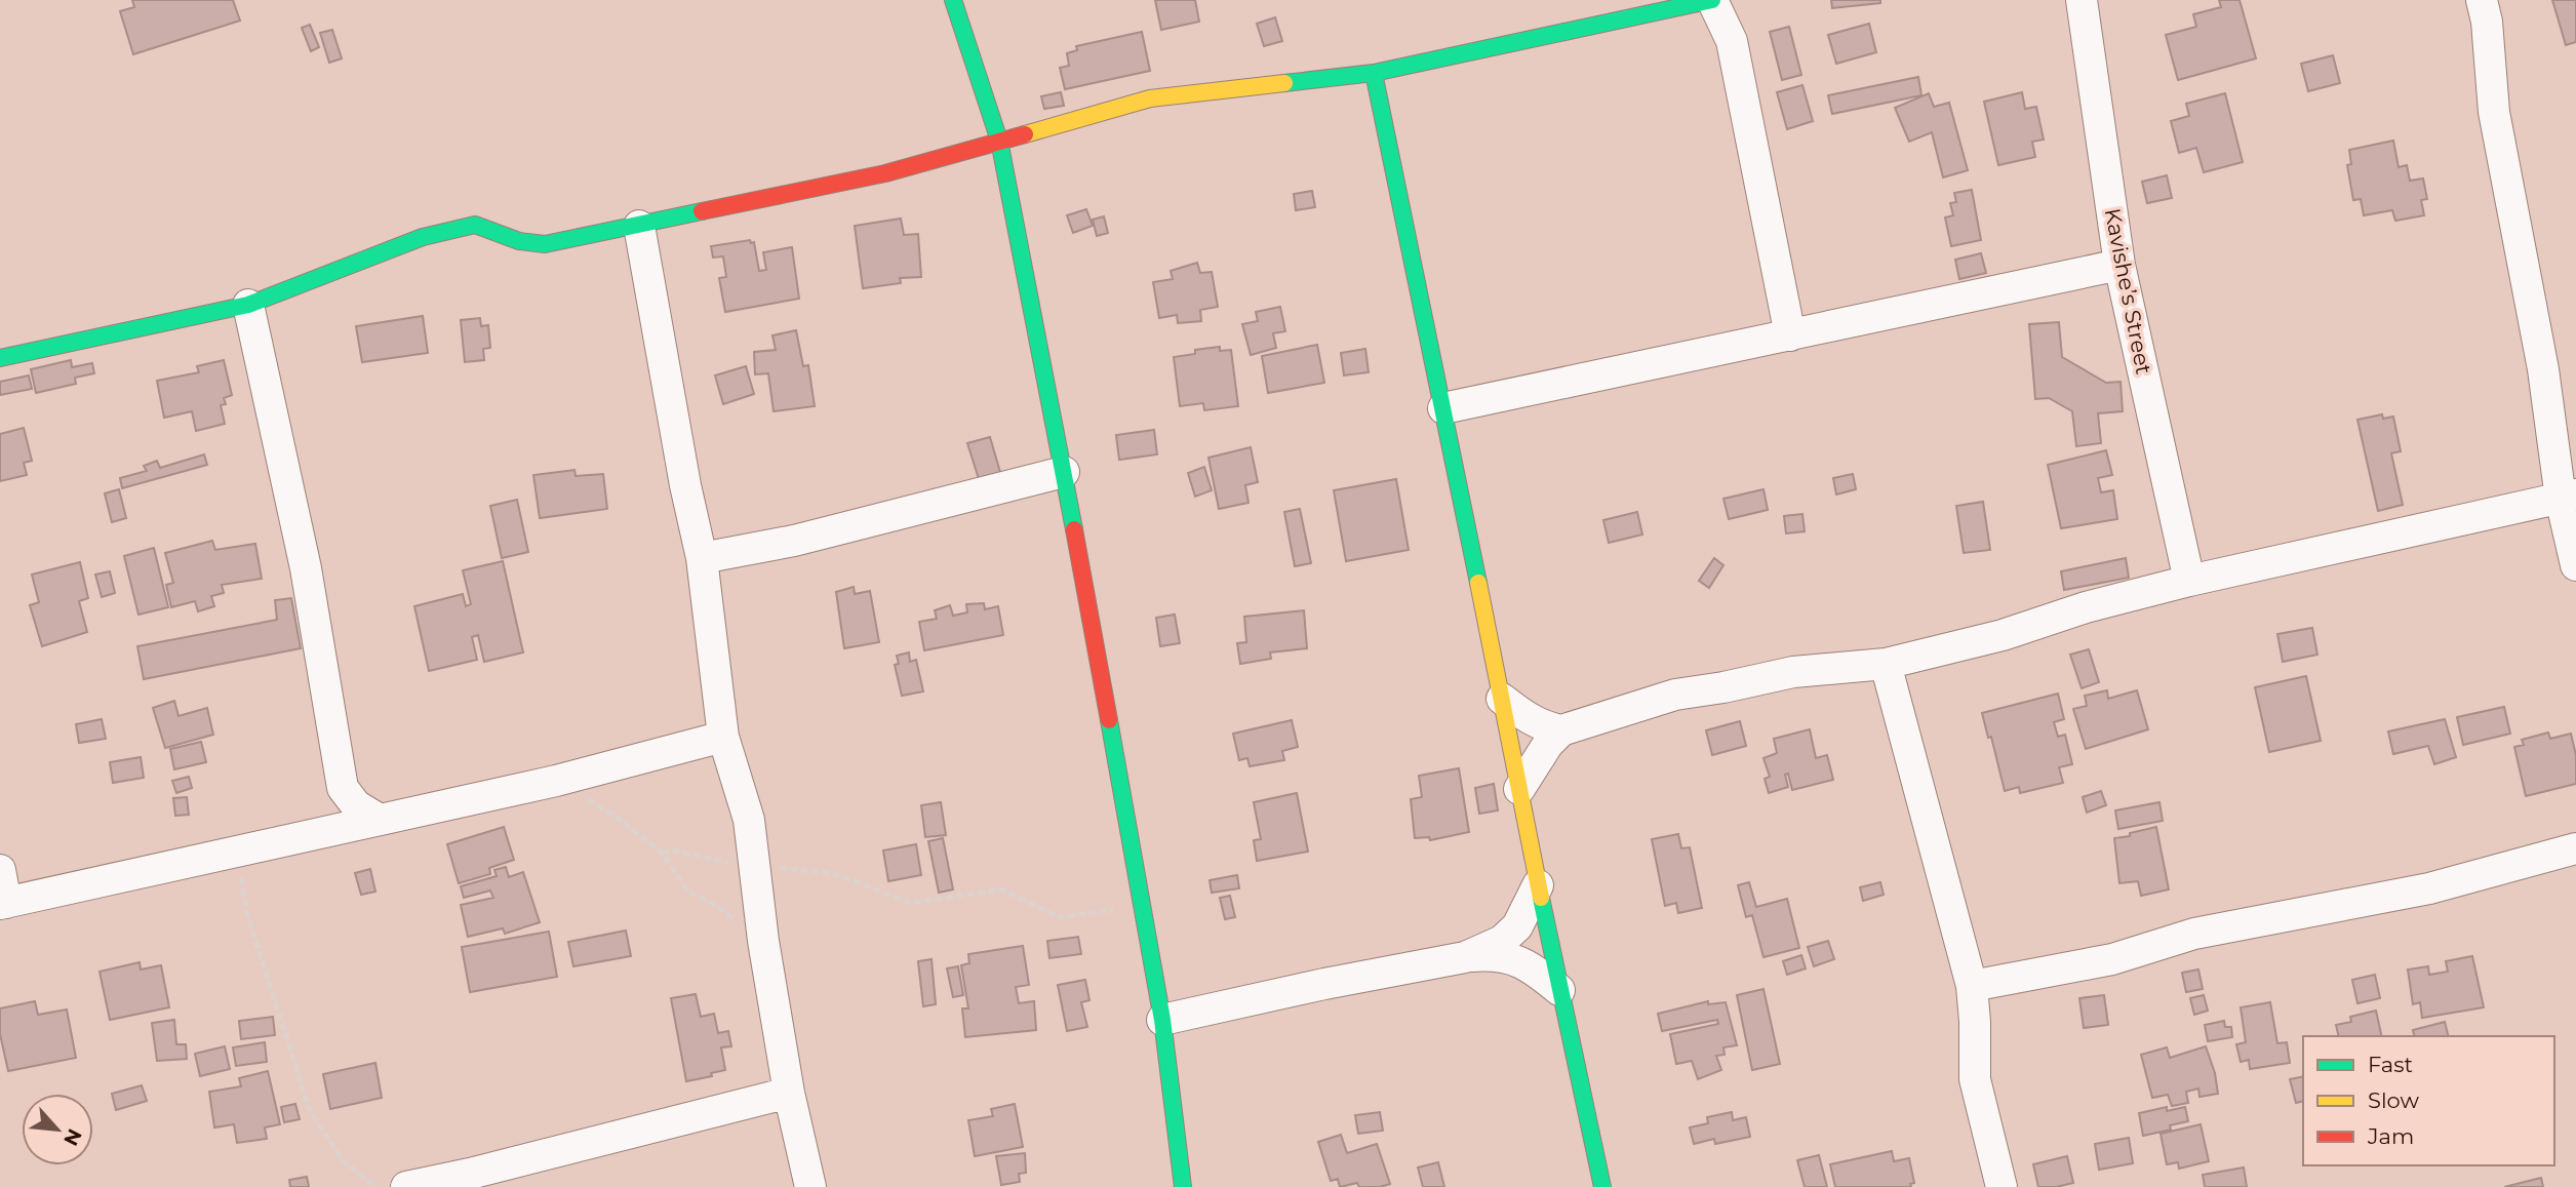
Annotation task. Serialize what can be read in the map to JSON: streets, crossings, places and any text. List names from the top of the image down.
{
  "streets": {
    "street": ["Kavishe’s Street"]
  },
  "legend": ["Fast", "Slow", "Jam"],
  "north": "bottom right"
}
